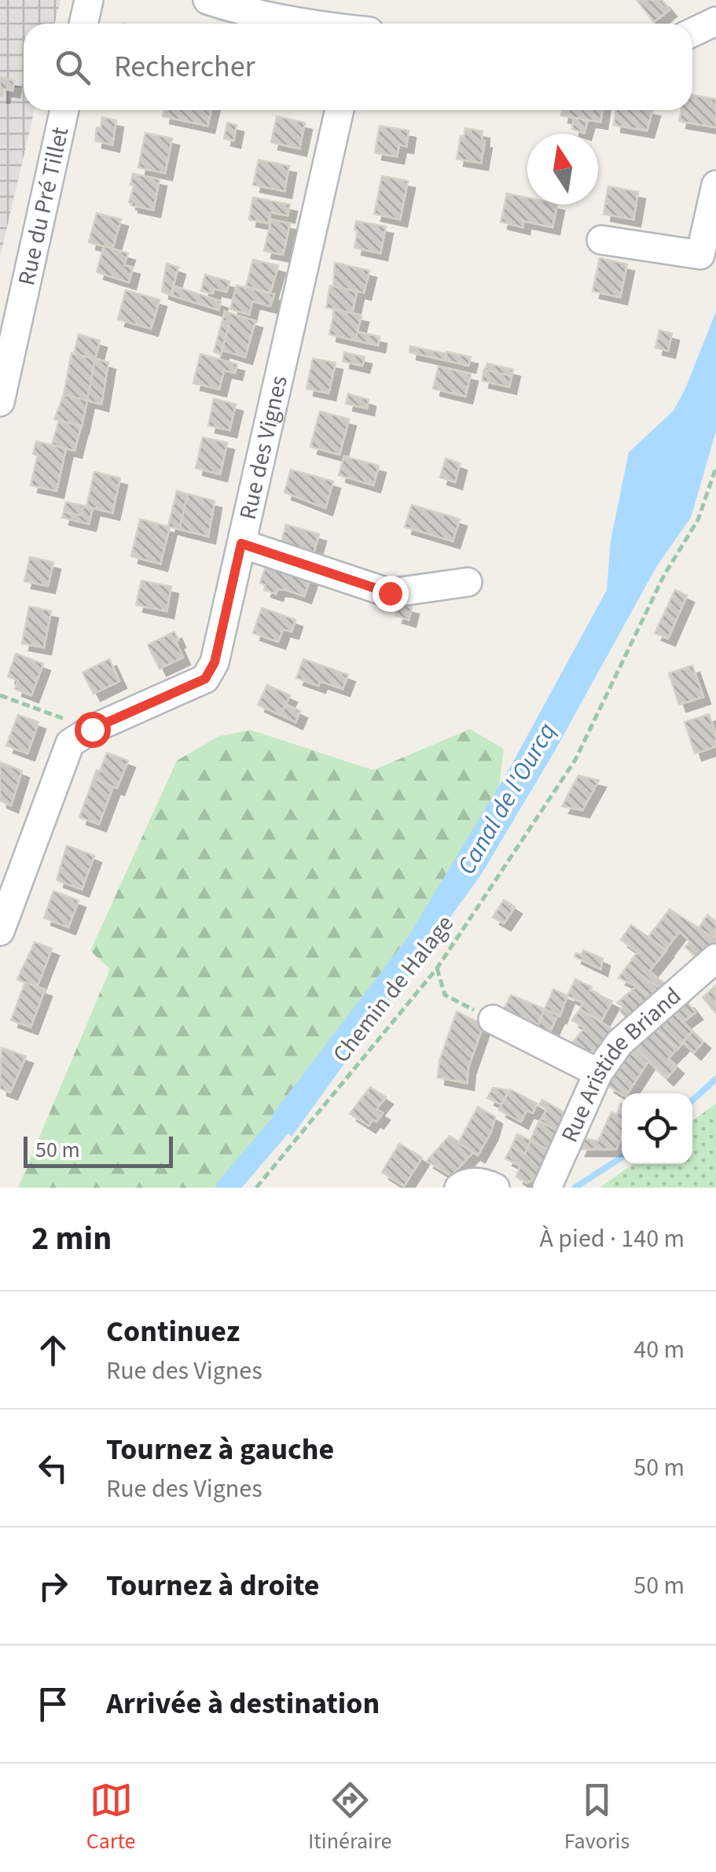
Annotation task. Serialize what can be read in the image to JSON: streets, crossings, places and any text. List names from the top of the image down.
{
  "streets": {
    "street": ["Rue du Pré Tillet", "Rue des Vignes", "Rue Aristide Briand"],
    "path": ["Chemin de Halage"]
  },
  "water": ["Canal de l'Ourcq"],
  "scale_bar": "50 m",
  "north": "top",
  "page": {
    "search": "Rechercher",
    "scale": "50 m",
    "heading": ["2 min", "À pied · 140 m"],
    "list": [
      ["Continuez", "Rue des Vignes", "40 m"],
      ["Tournez à gauche", "Rue des Vignes", "50 m"],
      ["Tournez à droite", "50 m"],
      "Arrivée à destination"
    ],
    "nav": ["Carte", "Itinéraire", "Favoris"]
  }
}
